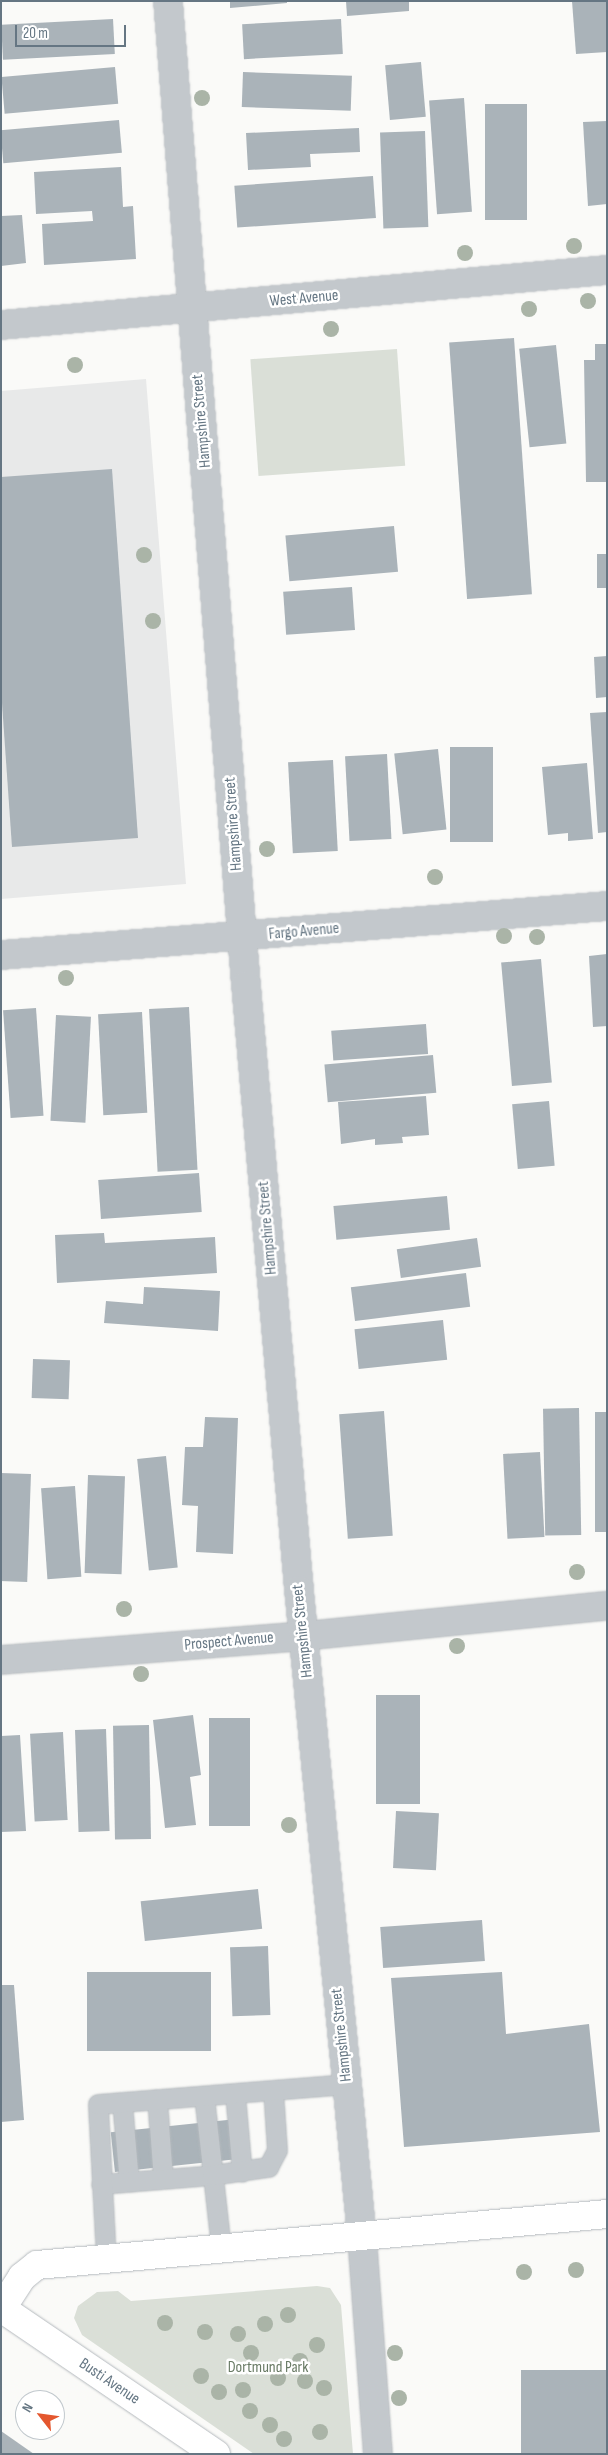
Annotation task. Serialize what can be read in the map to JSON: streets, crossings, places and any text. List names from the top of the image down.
{
  "streets": {
    "main road": ["Busti Avenue"],
    "street": [
      "West Avenue",
      "Hampshire Street",
      "Fargo Avenue",
      "Prospect Avenue"
    ]
  },
  "crossings": [
    ["West Avenue", "Hampshire Street"],
    ["Hampshire Street", "Fargo Avenue"],
    ["Hampshire Street", "Prospect Avenue"]
  ],
  "parks": ["Dortmund Park"],
  "scale_bar": "20 m",
  "north": "top left"
}
